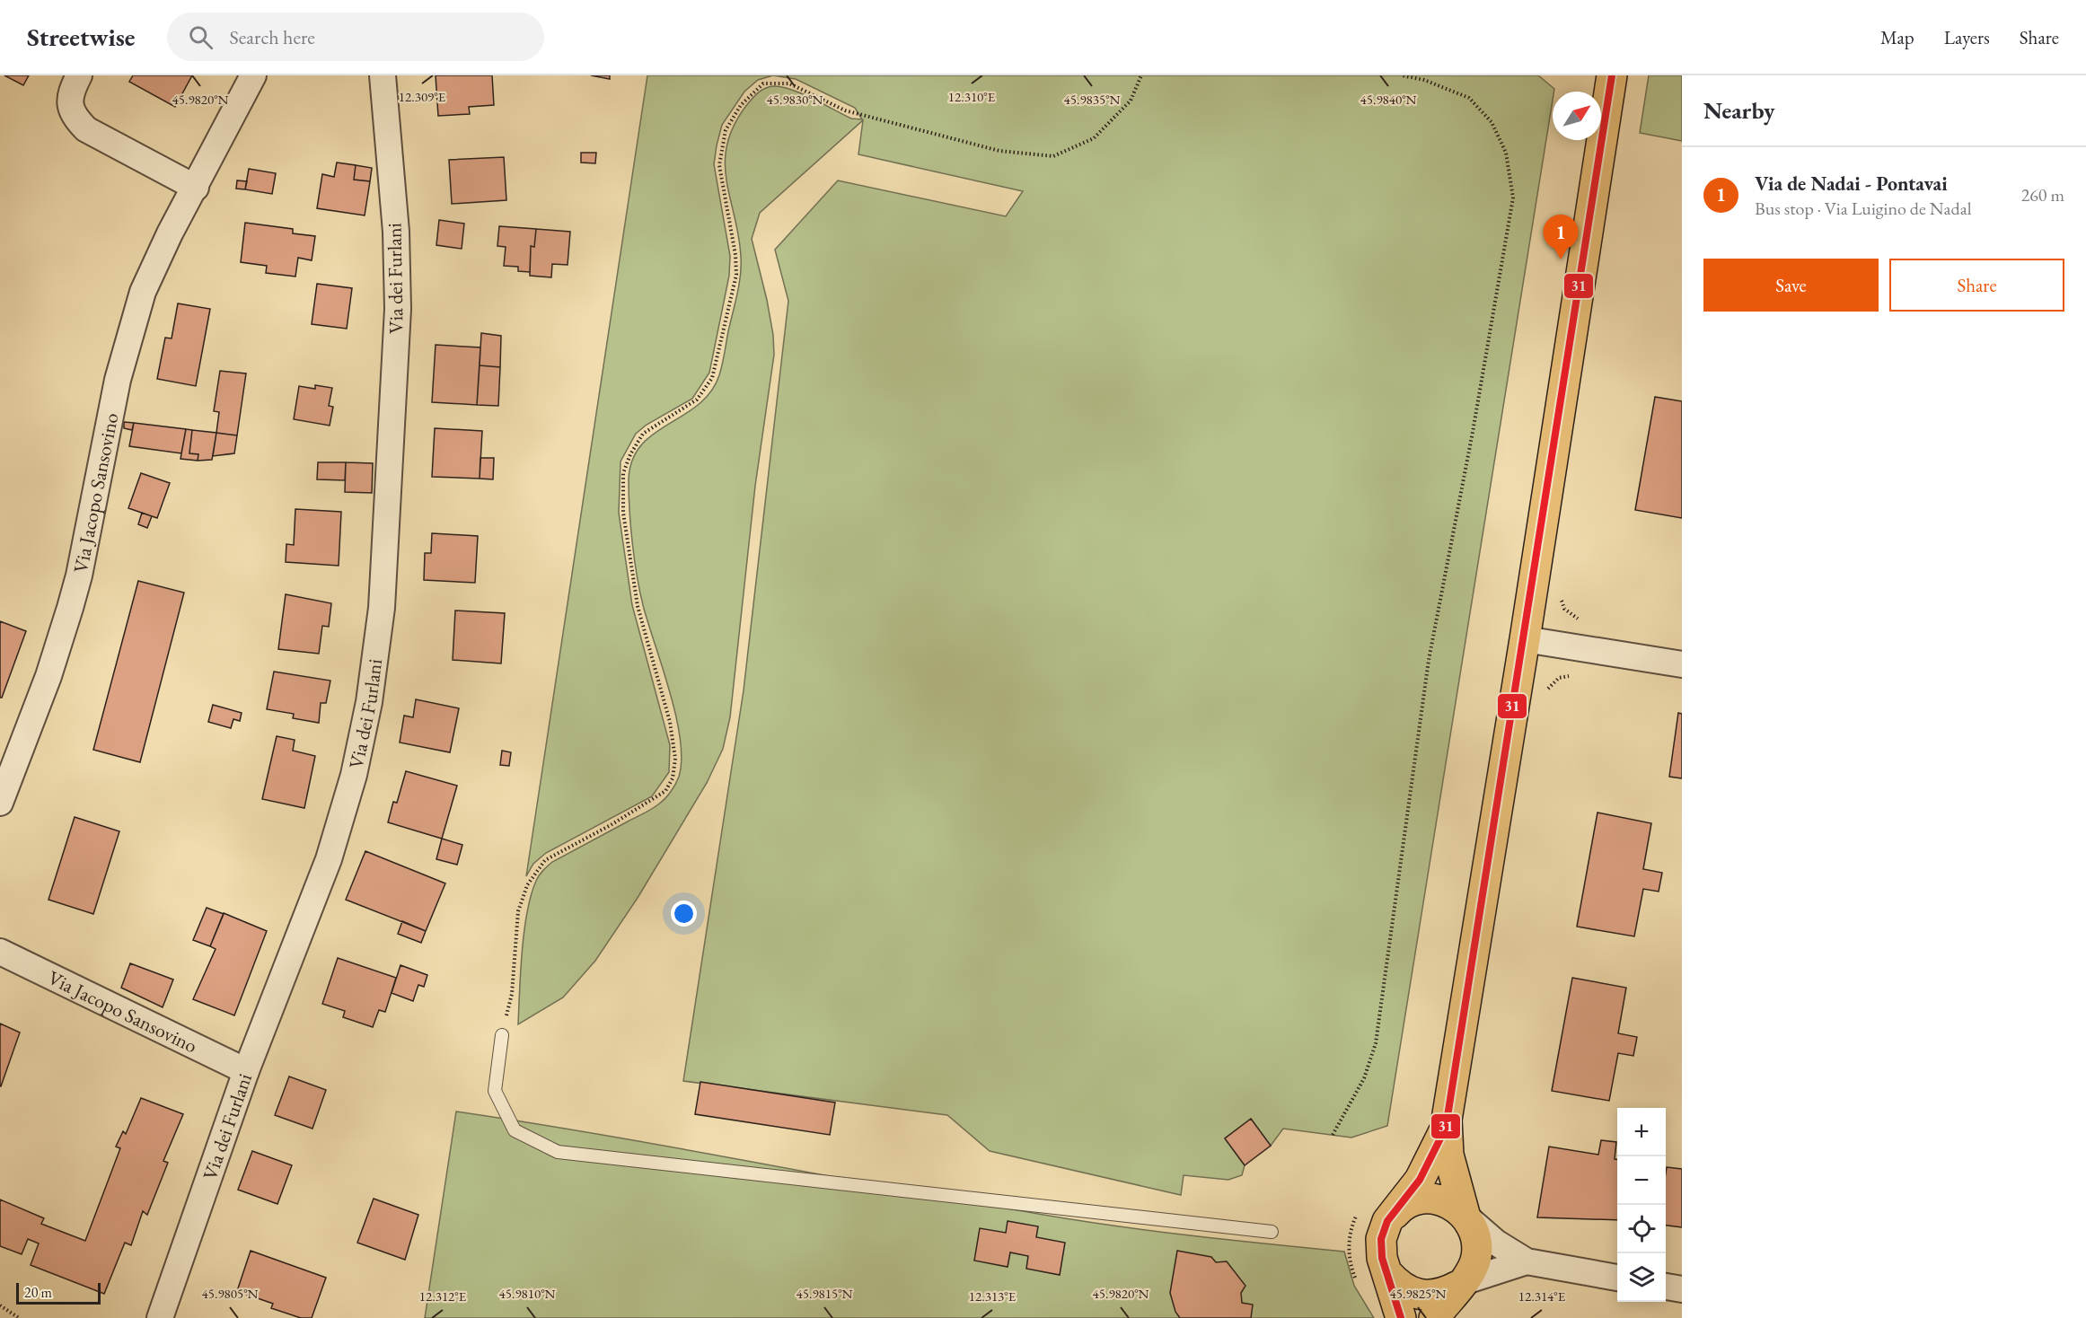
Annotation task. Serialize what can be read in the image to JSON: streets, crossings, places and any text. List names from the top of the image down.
{
  "streets": {
    "street": ["Via dei Furlani", "Via Jacopo Sansovino"]
  },
  "crossings": [
    ["Via dei Furlani", "Via Jacopo Sansovino"]
  ],
  "lines": ["transit line 31"],
  "scale_bar": "20 m",
  "north": "top right",
  "page": {
    "header": "Streetwise",
    "search": "Search here",
    "nav": ["Map", "Layers", "Share"],
    "heading": "Nearby",
    "list": [
      {
        "mark": "1",
        "name": "Via de Nadai - Pontavai",
        "note": "Bus stop · Via Luigino de Nadal",
        "value": "260 m"
      }
    ],
    "pins": "1",
    "buttons": ["Save", "Share"],
    "map_buttons": ["+", "−"],
    "scale": "20 m"
  },
  "coordinates": [
    "12.310°E",
    "12.309°E",
    "45.9820°N",
    "45.9830°N",
    "45.9835°N",
    "45.9840°N",
    "45.9805°N",
    "45.9810°N",
    "45.9815°N",
    "45.9825°N",
    "12.312°E",
    "12.313°E",
    "12.314°E"
  ]
}
